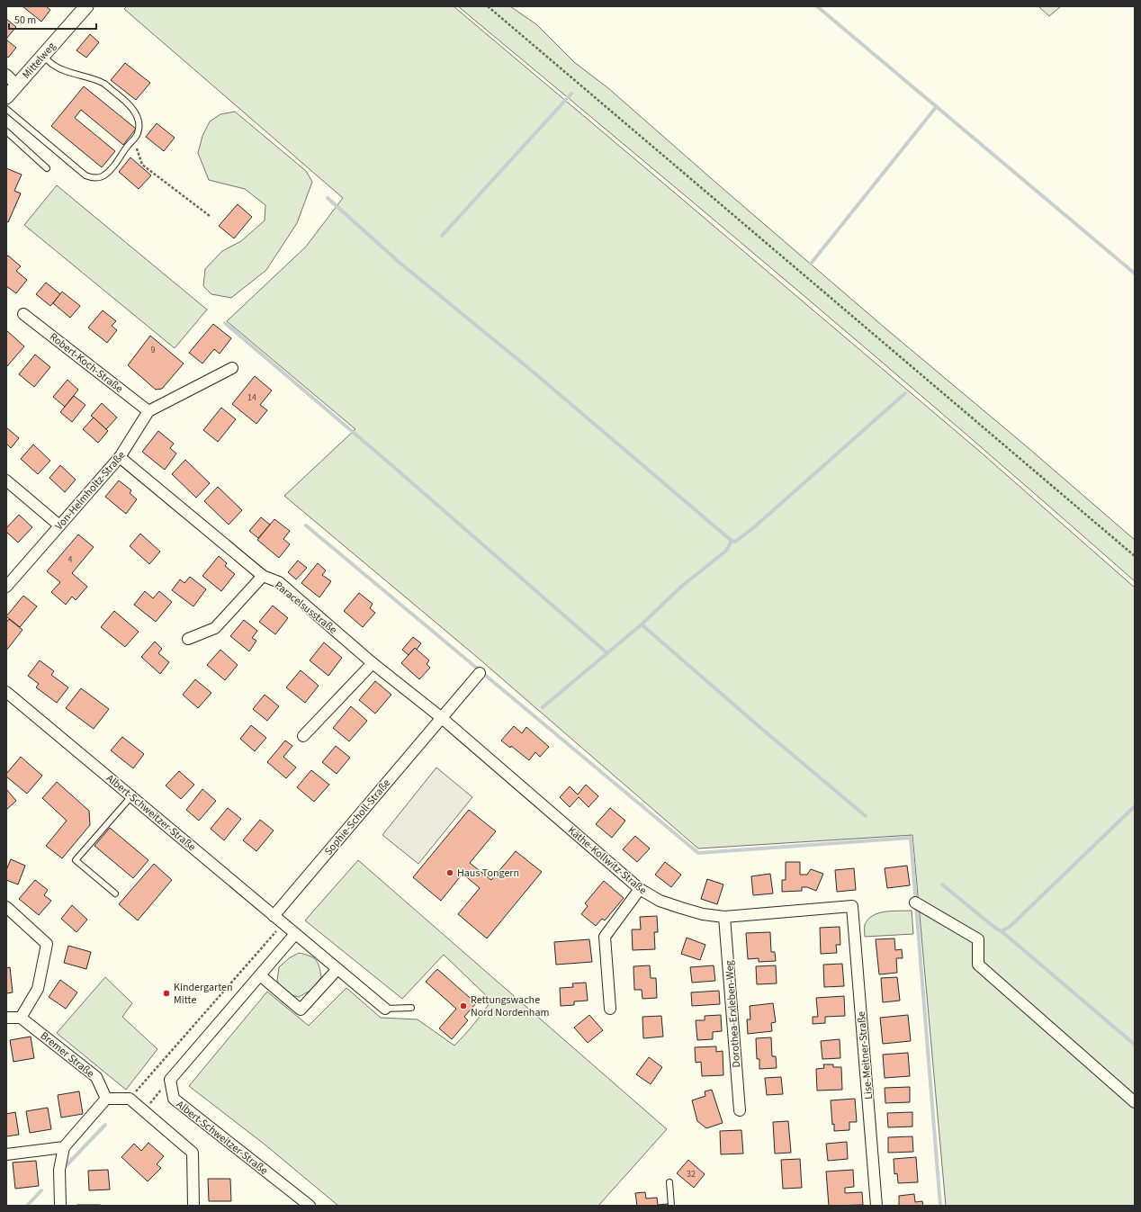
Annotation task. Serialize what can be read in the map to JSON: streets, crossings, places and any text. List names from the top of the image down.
{
  "streets": {
    "street": [
      "Mittelweg",
      "Robert-Koch-Straße",
      "Von-Helmholtz-Straße",
      "Paracelsusstraße",
      "Albert-Schweitzer-Straße",
      "Sophie-Scholl-Straße",
      "Käthe-Kollwitz-Straße",
      "Dorothea-Erxleben-Weg",
      "Bremer Straße",
      "Lise-Meitner-Straße"
    ]
  },
  "crossings": [
    ["Robert-Koch-Straße", "Von-Helmholtz-Straße"],
    ["Von-Helmholtz-Straße", "Paracelsusstraße"],
    ["Paracelsusstraße", "Sophie-Scholl-Straße"],
    ["Paracelsusstraße", "Käthe-Kollwitz-Straße"],
    ["Albert-Schweitzer-Straße", "Sophie-Scholl-Straße"],
    ["Sophie-Scholl-Straße", "Käthe-Kollwitz-Straße"],
    ["Käthe-Kollwitz-Straße", "Dorothea-Erxleben-Weg"],
    ["Käthe-Kollwitz-Straße", "Lise-Meitner-Straße"]
  ],
  "places": ["Haus Tongern", "Kindergarten Mitte", "Rettungswache Nord Nordenham"],
  "house_numbers": [
    "9",
    "14",
    "4",
    "32"
  ],
  "scale_bar": "50 m"
}
